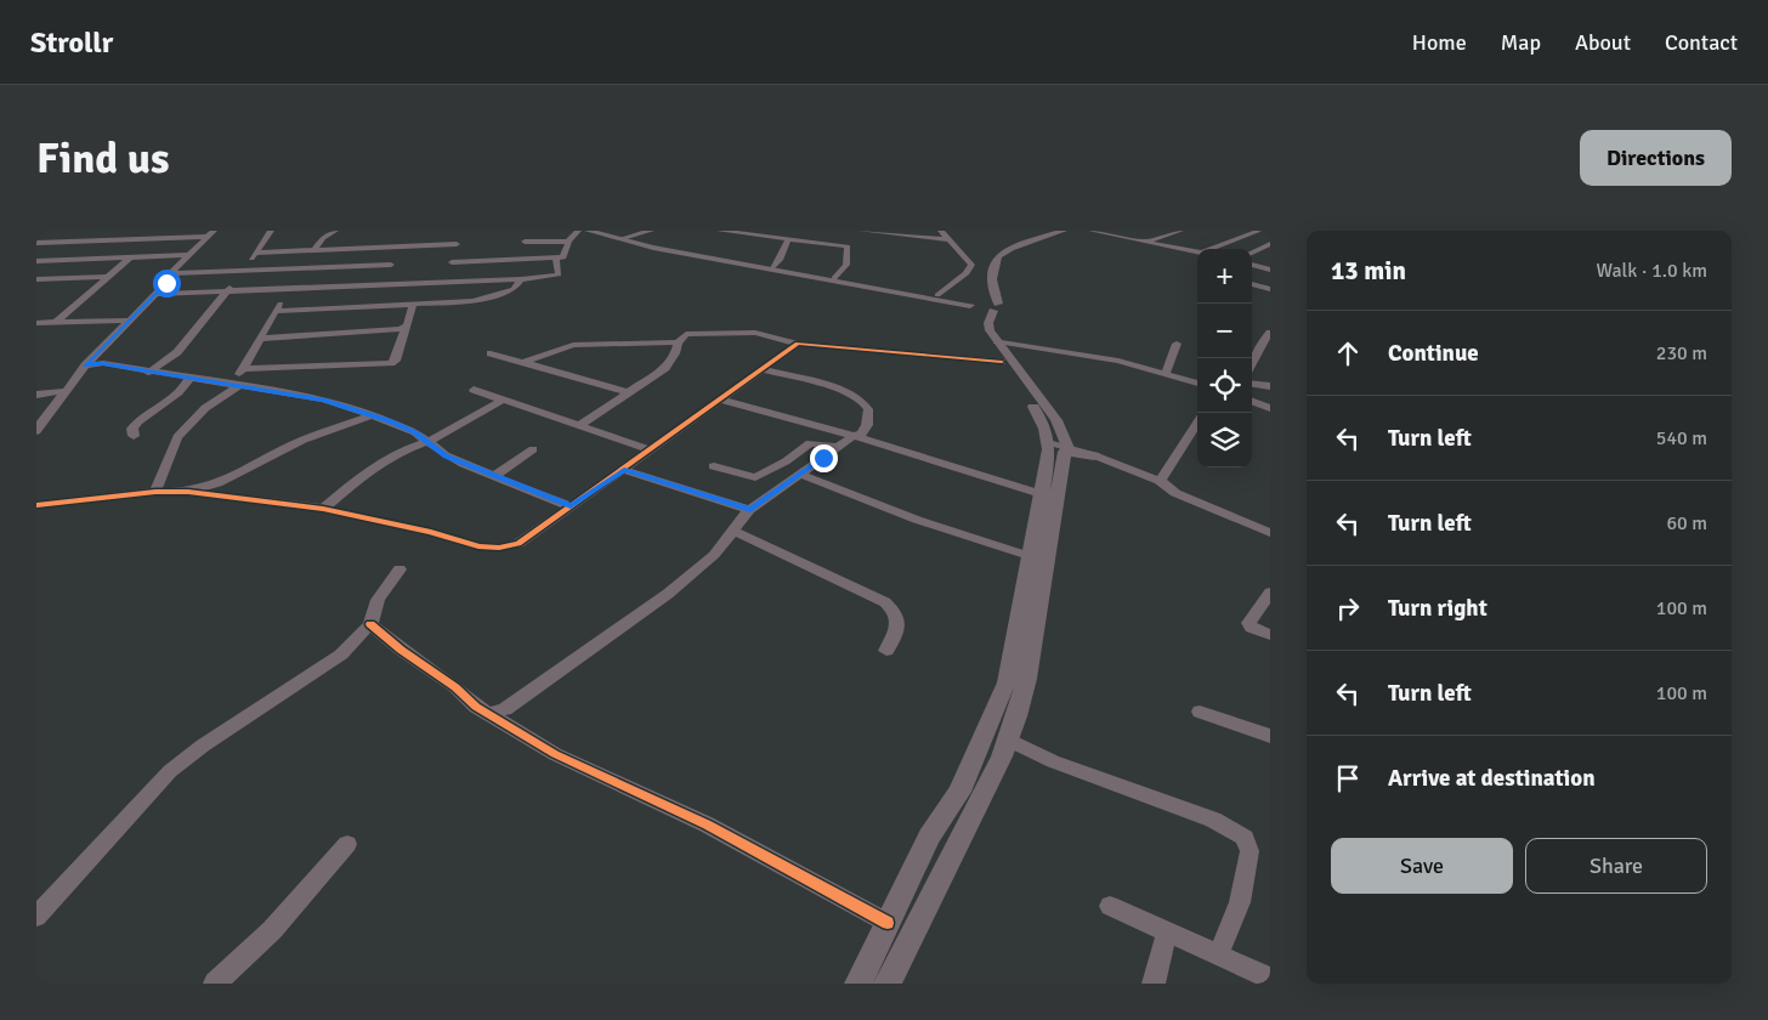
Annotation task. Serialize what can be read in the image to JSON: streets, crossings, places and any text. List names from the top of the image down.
{
  "page": {
    "header": "Strollr",
    "nav": [
      "Home",
      "Map",
      "About",
      "Contact"
    ],
    "buttons": [
      "Directions",
      ["Save", "Share"]
    ],
    "title": "Find us",
    "heading": ["13 min", "Walk · 1.0 km"],
    "map_buttons": ["+", "−"],
    "list": [
      ["Continue", "230 m"],
      ["Turn left", "540 m"],
      ["Turn left", "60 m"],
      ["Turn right", "100 m"],
      ["Turn left", "100 m"],
      "Arrive at destination"
    ]
  }
}
